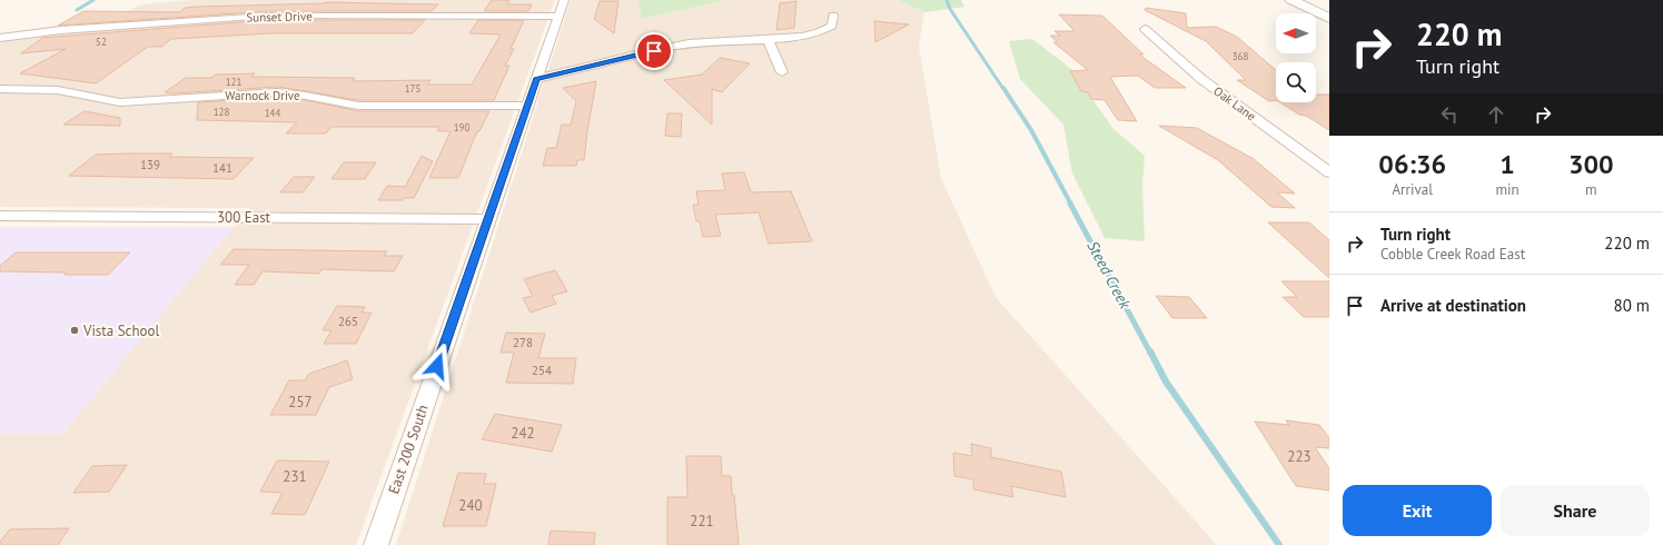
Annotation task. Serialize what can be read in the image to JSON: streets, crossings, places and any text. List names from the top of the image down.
{
  "streets": {
    "street": [
      "Sunset Drive",
      "Warnock Drive",
      "Oak Lane",
      "300 East",
      "East 200 South"
    ]
  },
  "crossings": [
    ["Sunset Drive", "East 200 South"],
    ["Warnock Drive", "East 200 South"],
    ["300 East", "East 200 South"]
  ],
  "water": ["Steed Creek"],
  "places": ["Vista School"],
  "house_numbers": [
    "52",
    "368",
    "121",
    "175",
    "128",
    "144",
    "190",
    "139",
    "141",
    "265",
    "278",
    "254",
    "257",
    "242",
    "223",
    "231",
    "240",
    "221"
  ],
  "north": "left",
  "page": {
    "turn": ["220 m", "Turn right"],
    "eta": [
      "06:36",
      "Arrival",
      "1",
      "min",
      "300",
      "m"
    ],
    "list": [
      {
        "name": "Turn right",
        "note": "Cobble Creek Road East",
        "value": "220 m"
      },
      {
        "name": "Arrive at destination",
        "value": "80 m"
      }
    ],
    "buttons": ["Exit", "Share"]
  }
}
